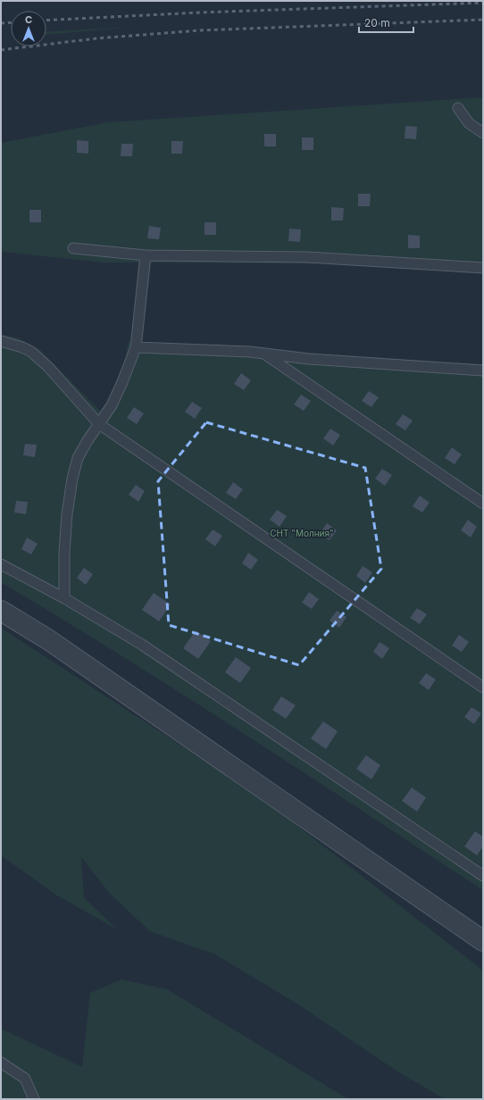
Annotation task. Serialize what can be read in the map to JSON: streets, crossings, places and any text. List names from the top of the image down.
{
  "parks": ["СНТ \"Молния\""],
  "scale_bar": "20 m",
  "north": "top"
}
